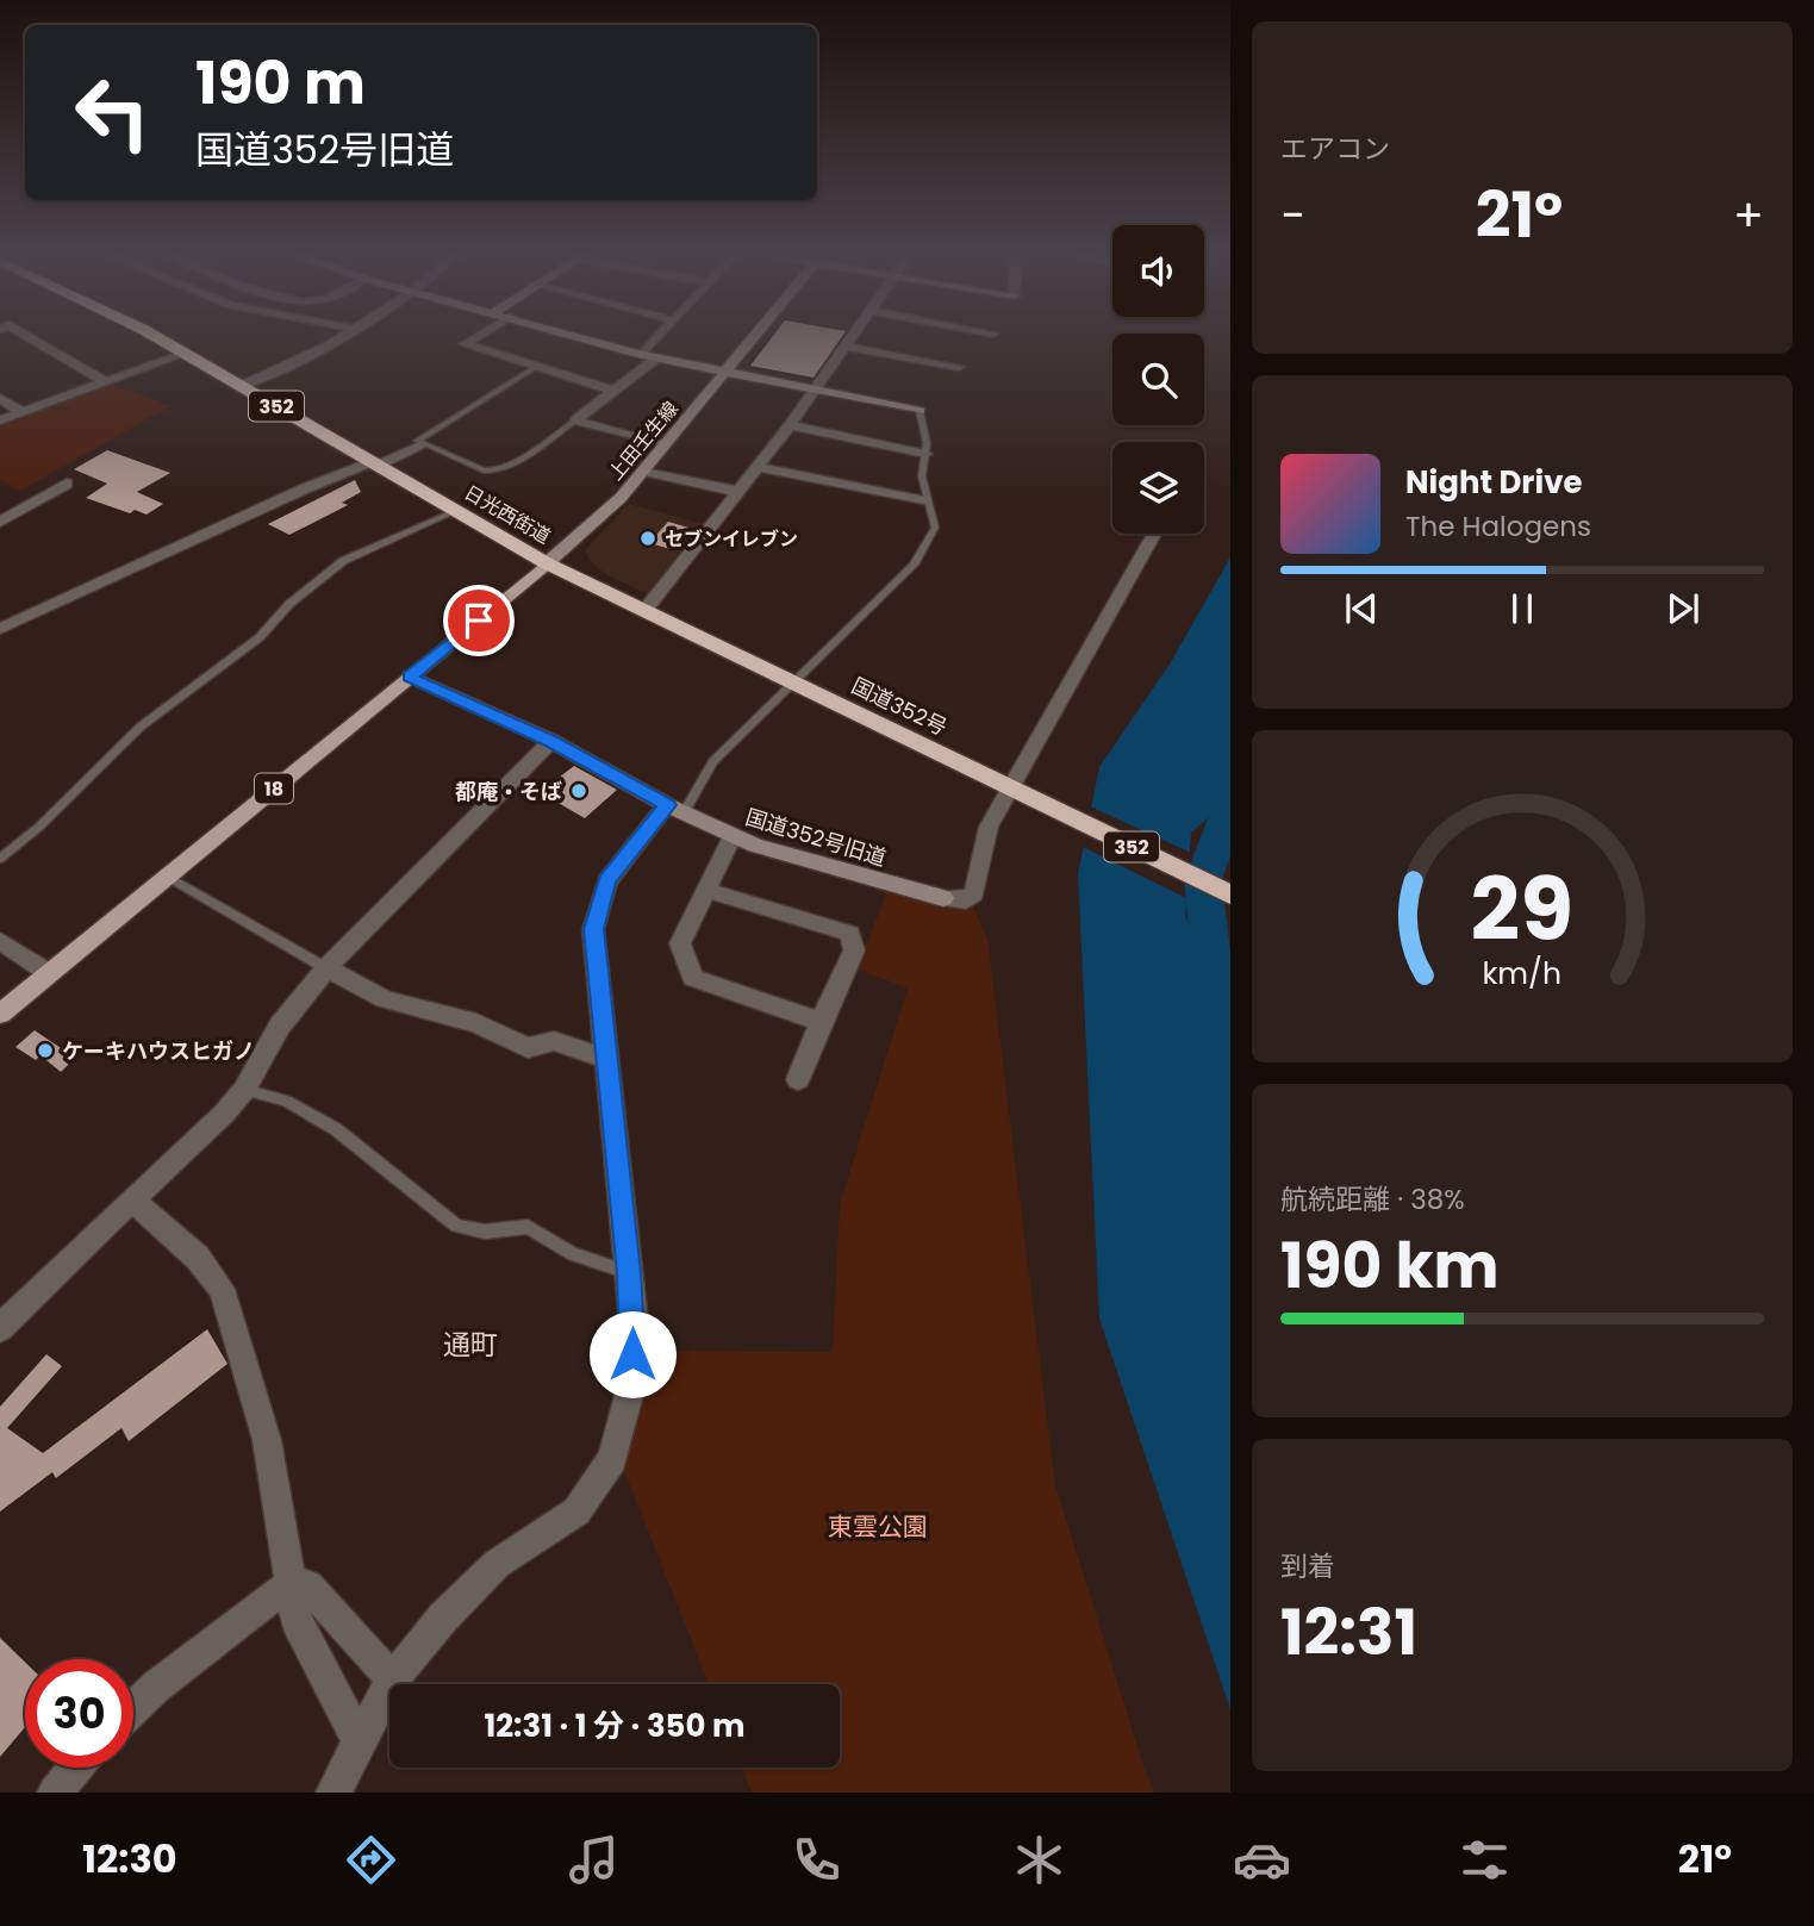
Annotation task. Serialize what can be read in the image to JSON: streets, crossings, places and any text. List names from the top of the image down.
{
  "streets": {
    "highway": ["352", "日光西街道", "国道352号"],
    "main road": ["18"],
    "street": ["上田壬生線", "国道352号旧道"]
  },
  "crossings": [
    ["上田壬生線", "日光西街道"],
    ["上田壬生線", "国道352号"],
    ["日光西街道", "国道352号"],
    ["日光西街道", "国道352号旧道"],
    ["国道352号", "国道352号旧道"]
  ],
  "districts": ["通町"],
  "parks": ["東雲公園"],
  "places": ["セブンイレブン", "都庵・そば", "ケーキハウスヒガノ"],
  "page": {
    "tile": [
      "エアコン",
      ["航続距離 · 38%", "190 km"],
      ["到着", "12:31"]
    ],
    "turn": ["190 m", "国道352号旧道"],
    "heat": ["−", "21°", "+"],
    "song": ["Night Drive", "The Halogens"],
    "limit": "30",
    "trip": "12:31 · 1 分 · 350 m",
    "tabs": ["12:30", "21°"],
    "gauge": ["29", "km/h"]
  }
}
